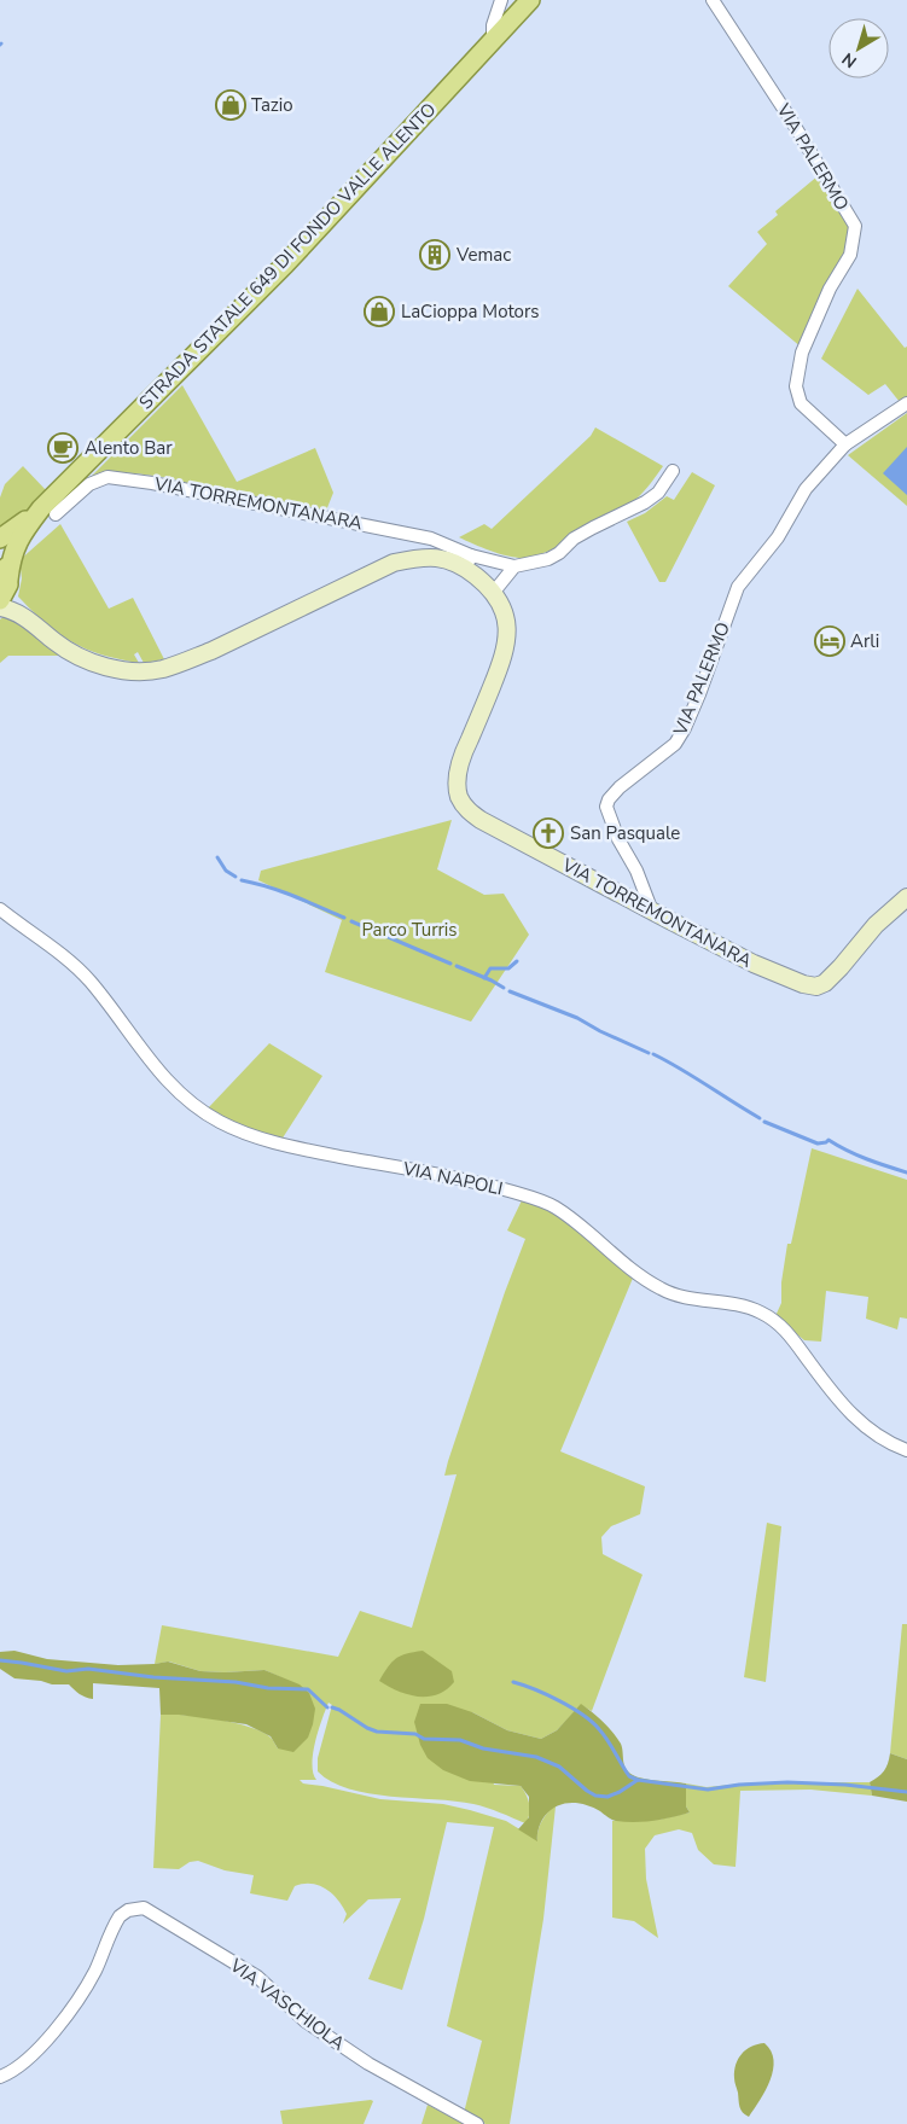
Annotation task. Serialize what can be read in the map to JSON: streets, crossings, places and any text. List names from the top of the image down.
{
  "streets": {
    "main road": ["STRADA STATALE 649 DI FONDO VALLE ALENTO"],
    "street": [
      "VIA PALERMO",
      "VIA TORREMONTANARA",
      "VIA NAPOLI",
      "VIA VASCHIOLA"
    ]
  },
  "crossings": [
    ["VIA PALERMO", "VIA TORREMONTANARA"],
    ["STRADA STATALE 649 DI FONDO VALLE ALENTO", "VIA TORREMONTANARA"]
  ],
  "parks": ["Parco Turris"],
  "places": {
    "shop": ["Tazio", "LaCioppa Motors"],
    "building": ["Vemac"],
    "cafe": ["Alento Bar"],
    "hotel": ["Arli"],
    "church": ["San Pasquale"]
  },
  "north": "bottom left"
}
